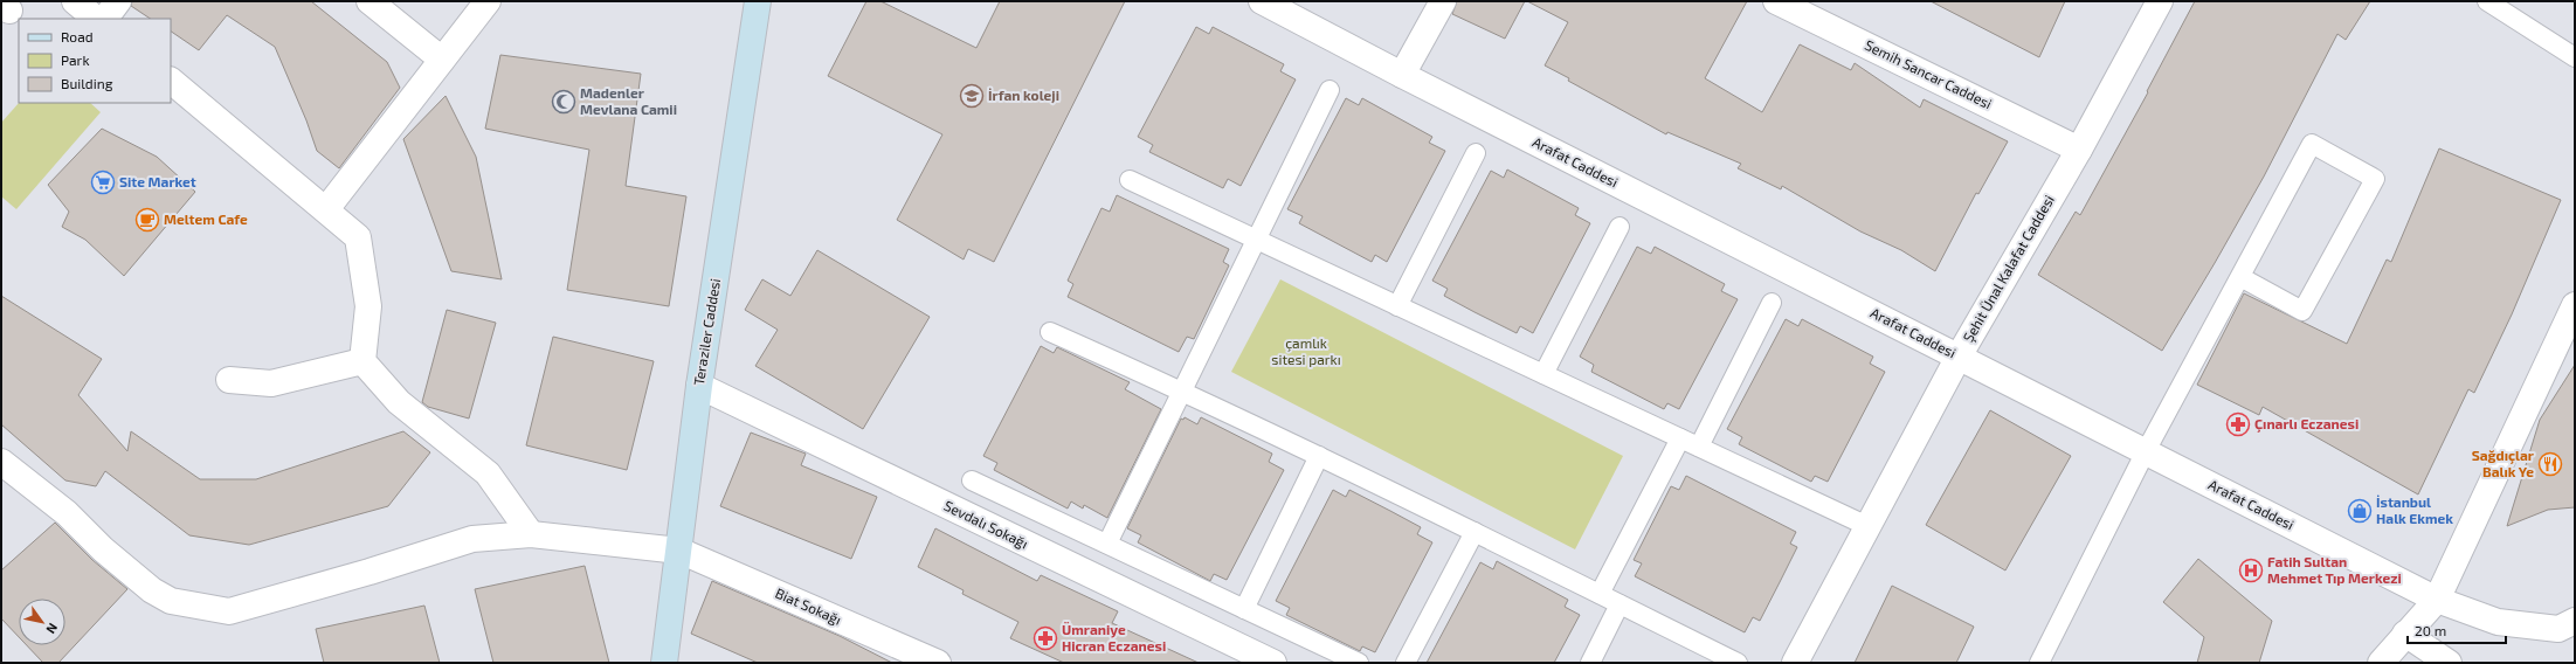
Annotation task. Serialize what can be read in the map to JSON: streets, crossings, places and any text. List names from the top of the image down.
{
  "streets": {
    "main road": ["Teraziler Caddesi"],
    "street": [
      "Semih Sancar Caddesi",
      "Arafat Caddesi",
      "Şehit Ünal Kalafat Caddesi",
      "Sevdalı Sokağı",
      "Biat Sokağı"
    ]
  },
  "crossings": [
    ["Semih Sancar Caddesi", "Şehit Ünal Kalafat Caddesi"],
    ["Arafat Caddesi", "Şehit Ünal Kalafat Caddesi"],
    ["Teraziler Caddesi", "Sevdalı Sokağı"],
    ["Teraziler Caddesi", "Biat Sokağı"]
  ],
  "parks": ["çamlık sitesi parkı"],
  "places": {
    "school or university": ["İrfan koleji"],
    "mosque": ["Madenler Mevlana Camii"],
    "supermarket": ["Site Market"],
    "cafe": ["Meltem Cafe"],
    "pharmacy": ["Çınarlı Eczanesi", "Ümraniye Hicran Eczanesi"],
    "restaurant": ["Sağdıçlar Balık Ye"],
    "shop": ["İstanbul Halk Ekmek"],
    "hospital": ["Fatih Sultan Mehmet Tıp Merkezi"]
  },
  "legend": ["Road", "Park", "Building"],
  "scale_bar": "20 m",
  "north": "bottom right"
}
